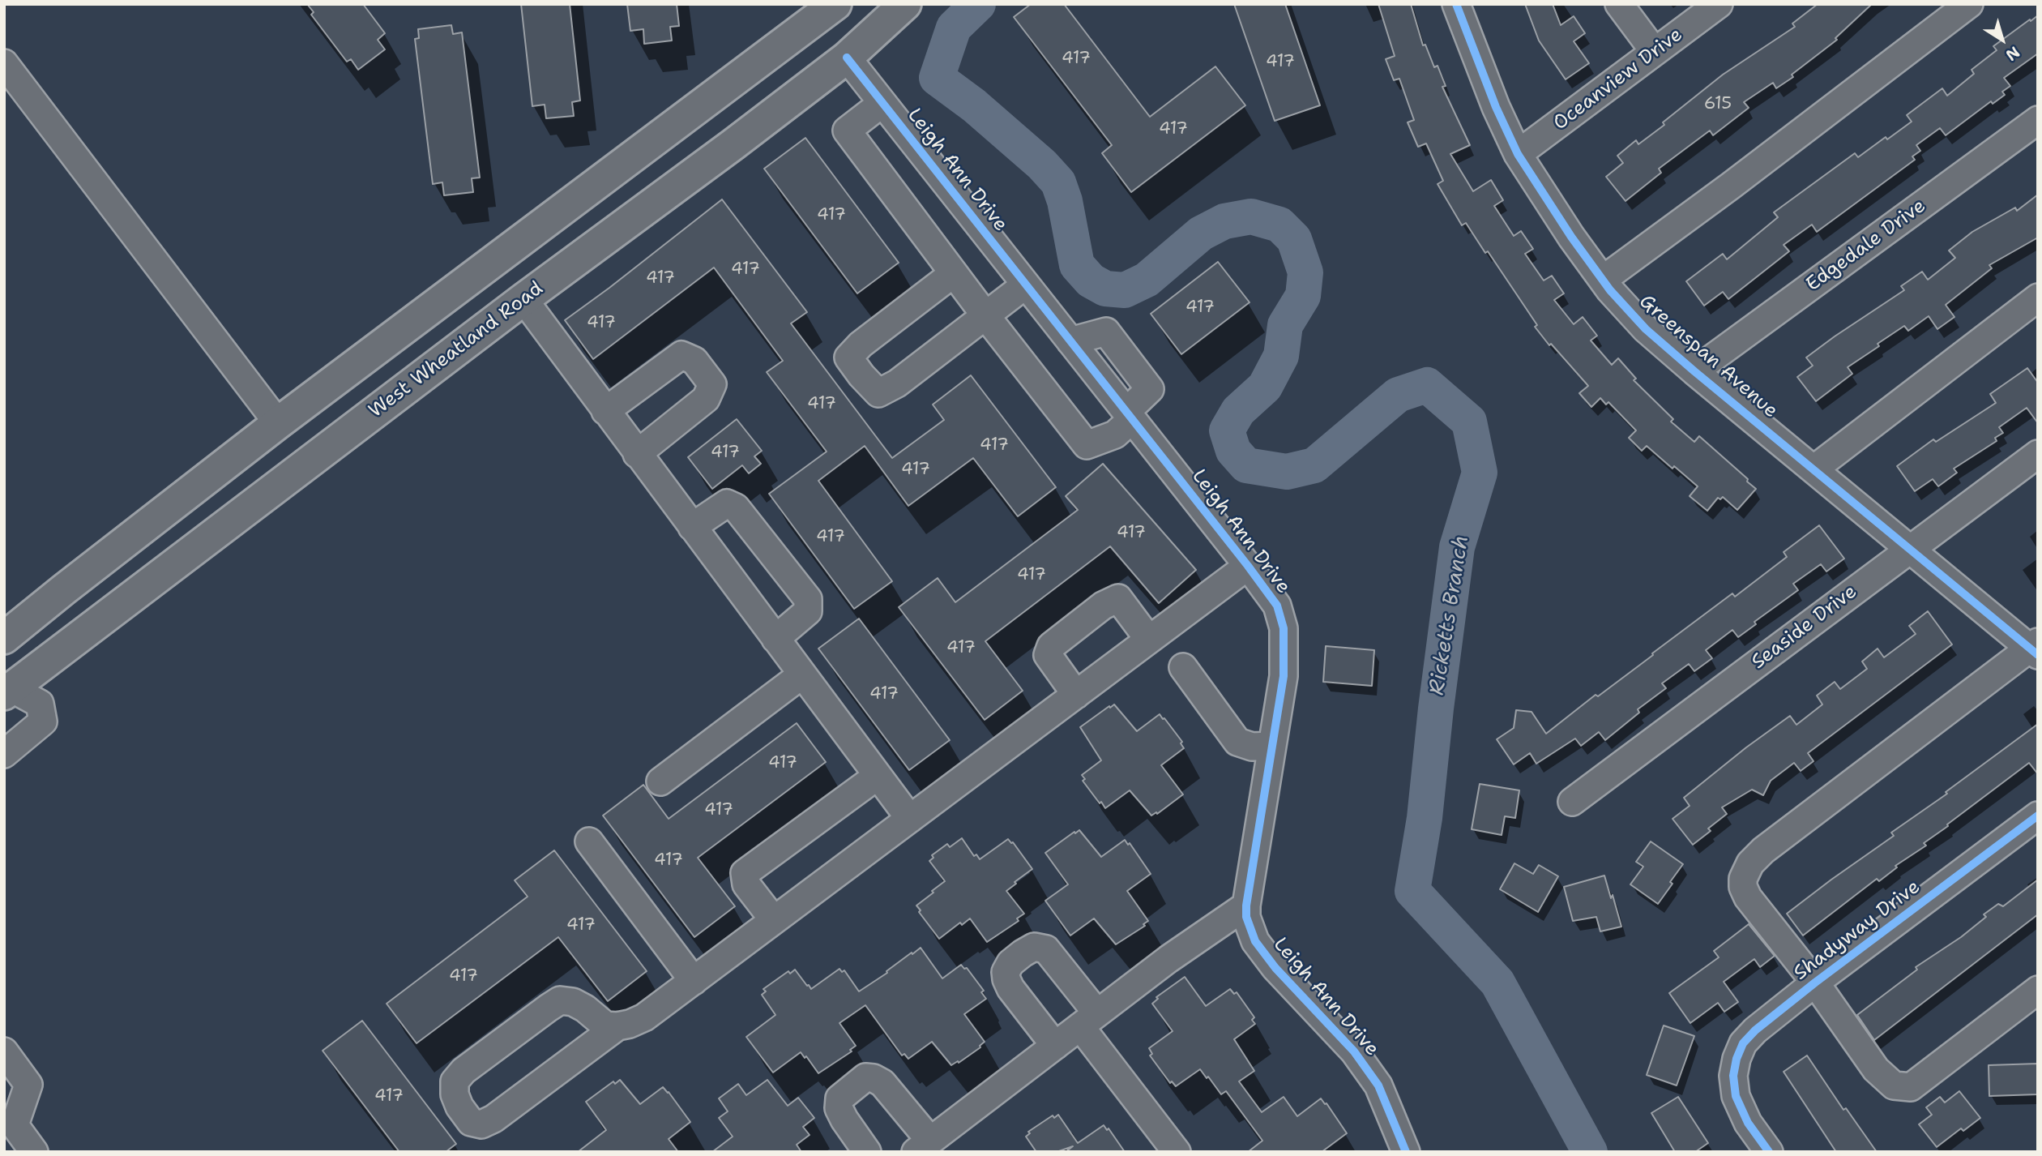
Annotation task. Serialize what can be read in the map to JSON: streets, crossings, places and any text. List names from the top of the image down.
{
  "streets": {
    "main road": ["West Wheatland Road"],
    "street": [
      "Oceanview Drive",
      "Leigh Ann Drive",
      "Edgedale Drive",
      "Greenspan Avenue",
      "Seaside Drive",
      "Shadyway Drive"
    ]
  },
  "crossings": [
    ["Oceanview Drive", "Greenspan Avenue"],
    ["Leigh Ann Drive", "West Wheatland Road"],
    ["Edgedale Drive", "Greenspan Avenue"],
    ["Greenspan Avenue", "Seaside Drive"]
  ],
  "water": ["Ricketts Branch"],
  "house_numbers": [
    "417",
    "417",
    "615",
    "417",
    "417",
    "417",
    "417",
    "417",
    "417",
    "417",
    "417",
    "417",
    "417",
    "417",
    "417",
    "417",
    "417",
    "417",
    "417",
    "417",
    "417",
    "417",
    "417",
    "417"
  ],
  "north": "bottom right"
}
